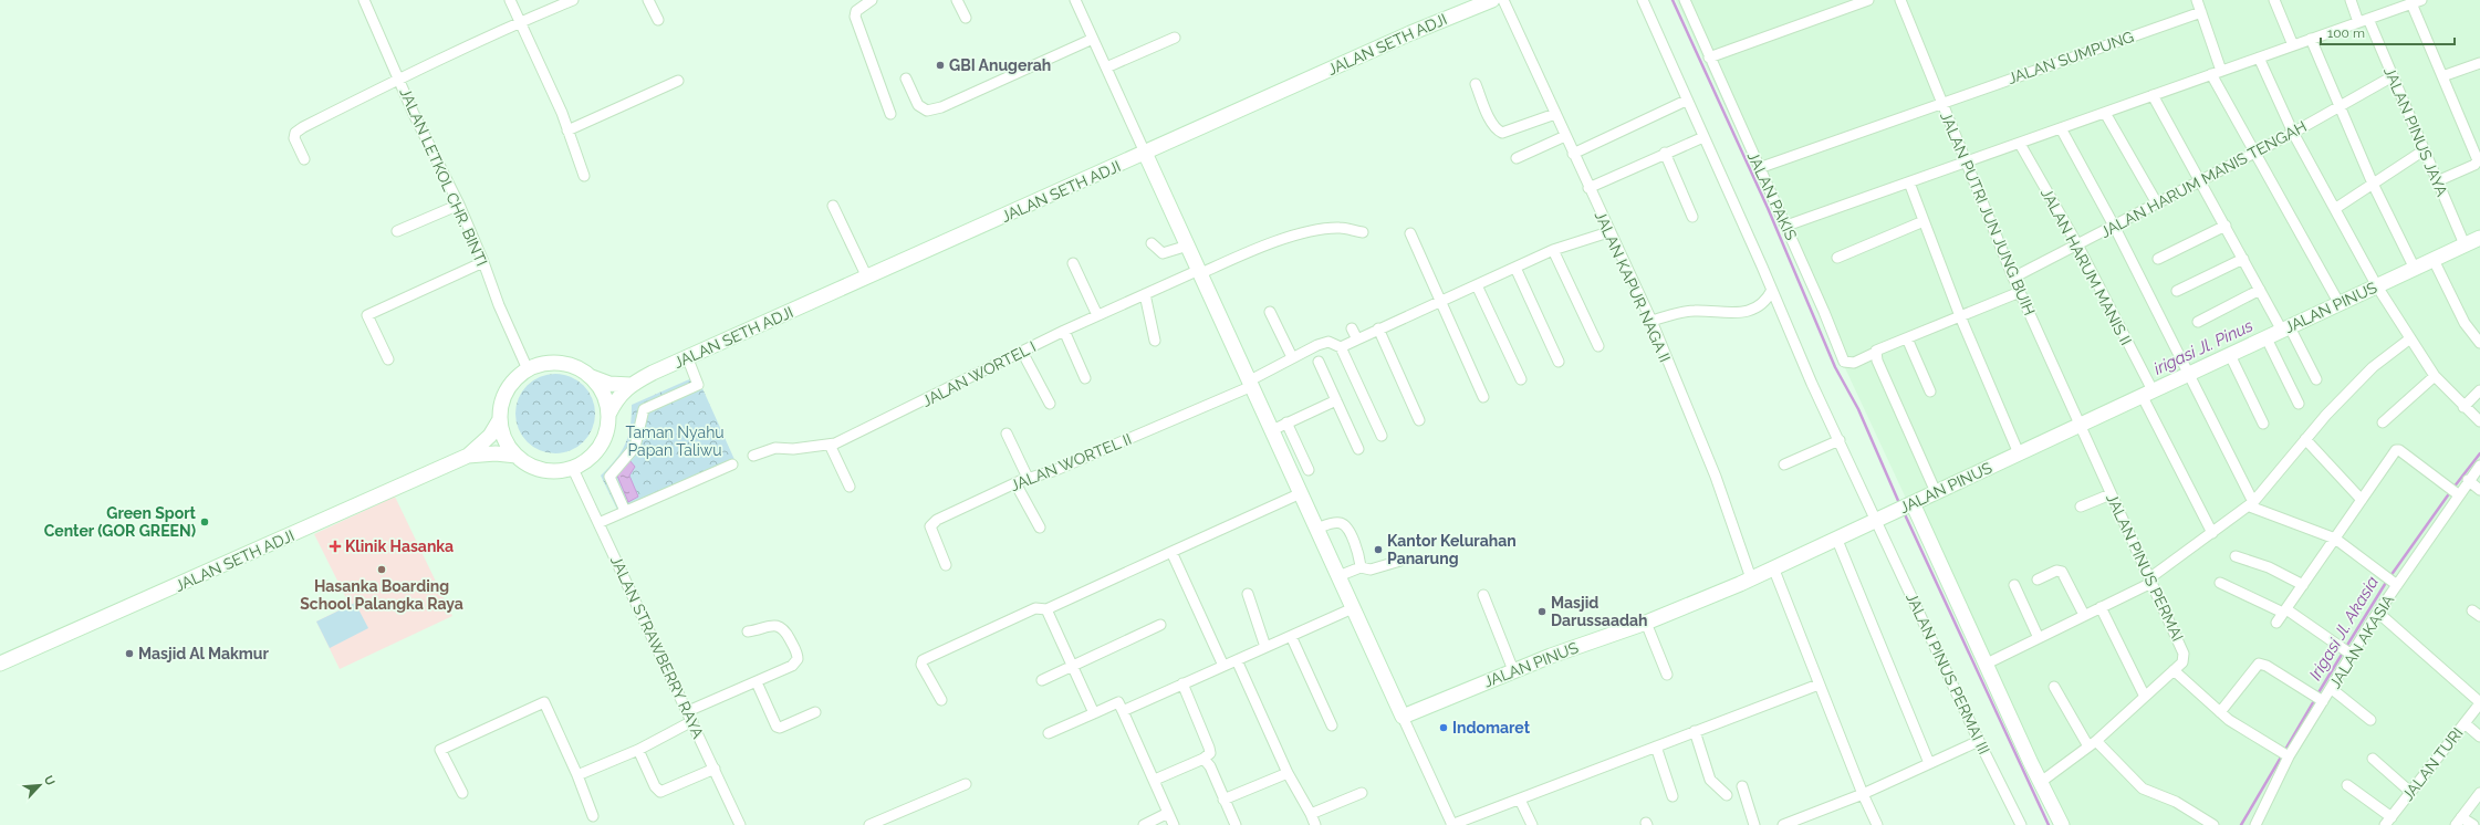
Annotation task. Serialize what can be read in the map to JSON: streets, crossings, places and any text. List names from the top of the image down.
{
  "streets": {
    "street": [
      "JALAN SETH ADJI",
      "JALAN SUMPUNG",
      "JALAN PINUS JAYA",
      "JALAN LETKOL CHR. BINTI",
      "JALAN HARUM MANIS TENGAH",
      "JALAN PAKIS",
      "JALAN PUTRI JUN JUNG BUIH",
      "JALAN HARUM MANIS II",
      "JALAN KAPUR NAGA II",
      "JALAN PINUS",
      "JALAN WORTEL I",
      "JALAN WORTEL II",
      "JALAN PINUS PERMAI",
      "JALAN AKASIA",
      "JALAN STRAWBERRY RAYA",
      "JALAN PINUS PERMAI III",
      "JALAN TURI"
    ]
  },
  "crossings": [
    ["JALAN SUMPUNG", "JALAN PAKIS"],
    ["JALAN SUMPUNG", "JALAN PUTRI JUN JUNG BUIH"],
    ["JALAN PINUS JAYA", "JALAN HARUM MANIS TENGAH"],
    ["JALAN PINUS JAYA", "JALAN PINUS"],
    ["JALAN LETKOL CHR. BINTI", "JALAN STRAWBERRY RAYA"],
    ["JALAN HARUM MANIS TENGAH", "JALAN PUTRI JUN JUNG BUIH"],
    ["JALAN HARUM MANIS TENGAH", "JALAN HARUM MANIS II"],
    ["JALAN PUTRI JUN JUNG BUIH", "JALAN PINUS"],
    ["JALAN PUTRI JUN JUNG BUIH", "JALAN PINUS PERMAI"],
    ["JALAN HARUM MANIS II", "JALAN PINUS"],
    ["JALAN KAPUR NAGA II", "JALAN PINUS"],
    ["JALAN PINUS", "JALAN PINUS PERMAI"],
    ["JALAN PINUS", "JALAN PINUS PERMAI III"]
  ],
  "water": ["irigasi Jl. Pinus", "Irigasi Jl. Akasia"],
  "parks": ["Taman Nyahu Papan Taliwu"],
  "places": {
    "other": [
      "GBI Anugerah",
      "Green Sport Center (GOR GREEN)",
      "Kantor Kelurahan Panarung",
      "Hasanka Boarding School Palangka Raya",
      "Masjid Darussaadah",
      "Masjid Al Makmur",
      "Indomaret"
    ],
    "health": ["Klinik Hasanka"]
  },
  "scale_bar": "100 m",
  "north": "top right"
}
